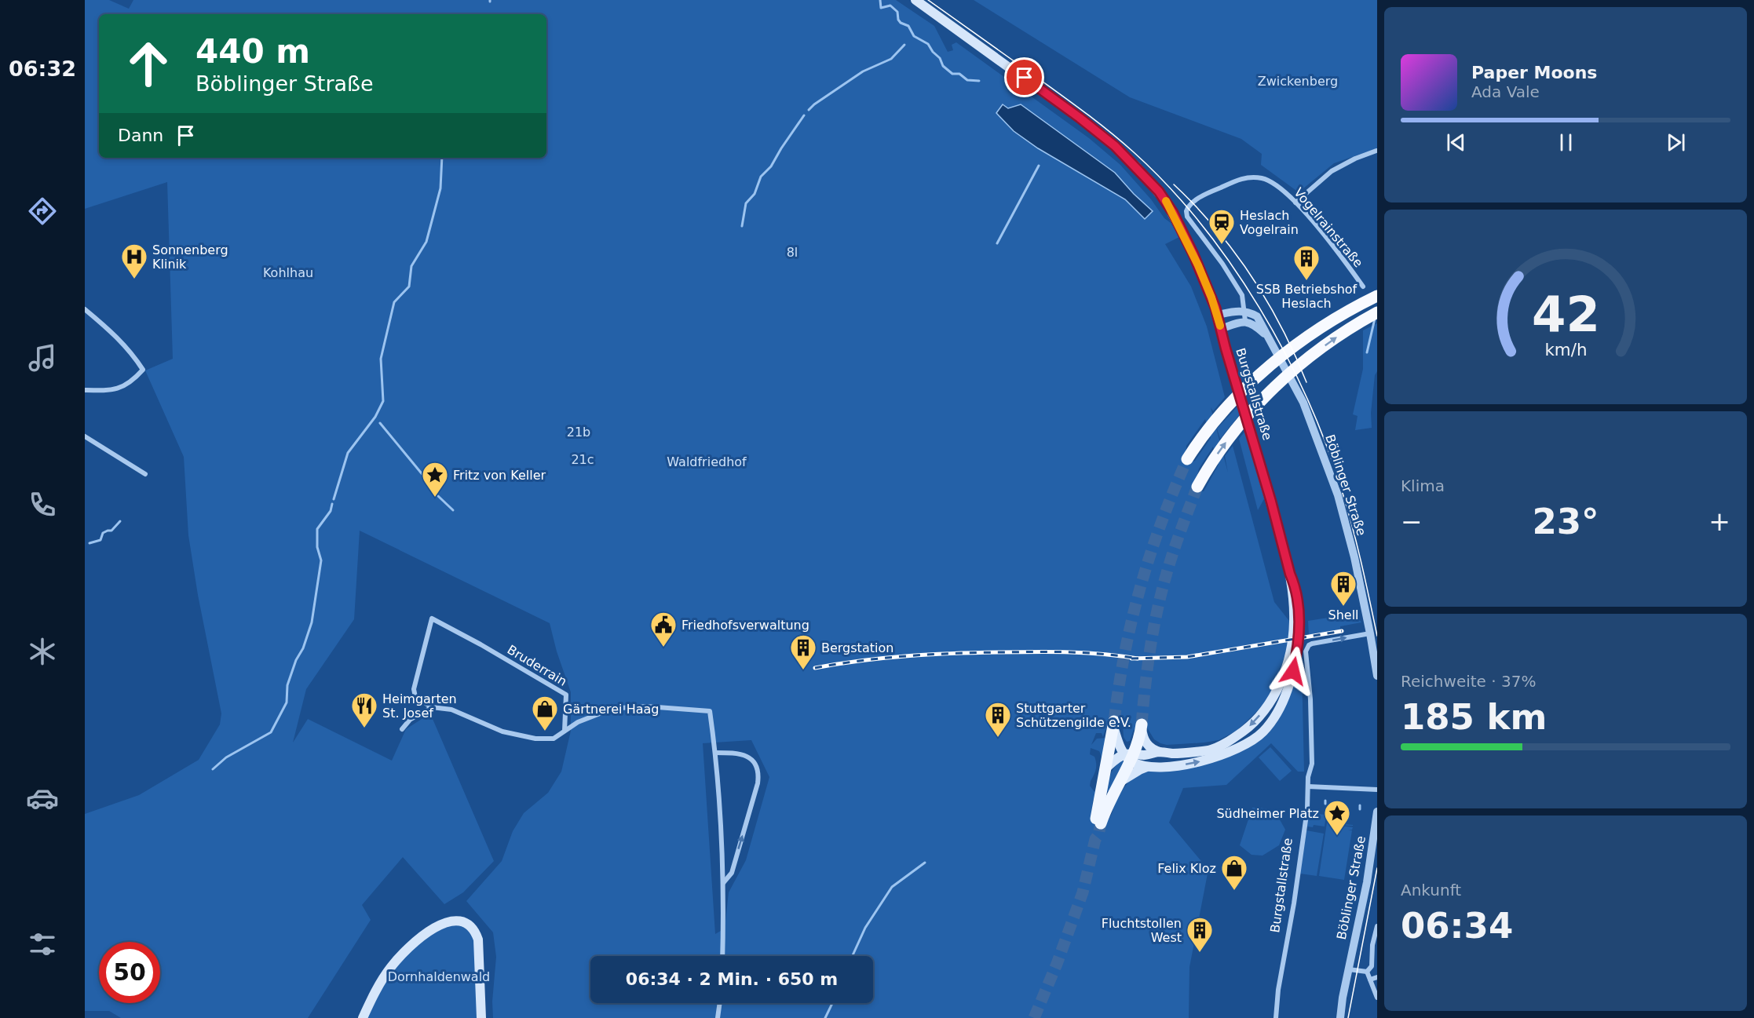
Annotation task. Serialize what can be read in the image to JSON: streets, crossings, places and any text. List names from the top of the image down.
{
  "streets": {
    "main road": ["Burgstallstraße"],
    "street": ["Vogelrainstraße", "Böblinger Straße", "Bruderrain"]
  },
  "crossings": [
    ["Vogelrainstraße", "Böblinger Straße"],
    ["Burgstallstraße", "Böblinger Straße"]
  ],
  "parks": [
    "Zwickenberg",
    "8l",
    "Kohlhau",
    "21b",
    "21c",
    "Waldfriedhof",
    "Dornhaldenwald"
  ],
  "places": {
    "station": ["Heslach Vogelrain"],
    "hospital": ["Sonnenberg Klinik"],
    "building": [
      "SSB Betriebshof Heslach",
      "Shell",
      "Bergstation",
      "Stuttgarter Schützengilde e.V.",
      "Fluchtstollen West"
    ],
    "place": ["Fritz von Keller", "Südheimer Platz"],
    "public building": ["Friedhofsverwaltung"],
    "restaurant": ["Heimgarten St. Josef"],
    "shop": ["Gärtnerei Haag", "Felix Kloz"]
  },
  "page": {
    "tabs": "06:32",
    "turn": ["440 m", "Böblinger Straße"],
    "song": ["Paper Moons", "Ada Vale"],
    "then": "Dann",
    "tile": [
      "Klima",
      ["Reichweite · 37%", "185 km"],
      ["Ankunft", "06:34"]
    ],
    "heat": ["−", "23°", "+"],
    "limit": "50",
    "trip": "06:34 · 2 Min. · 650 m",
    "gauge": ["42", "km/h"]
  }
}
